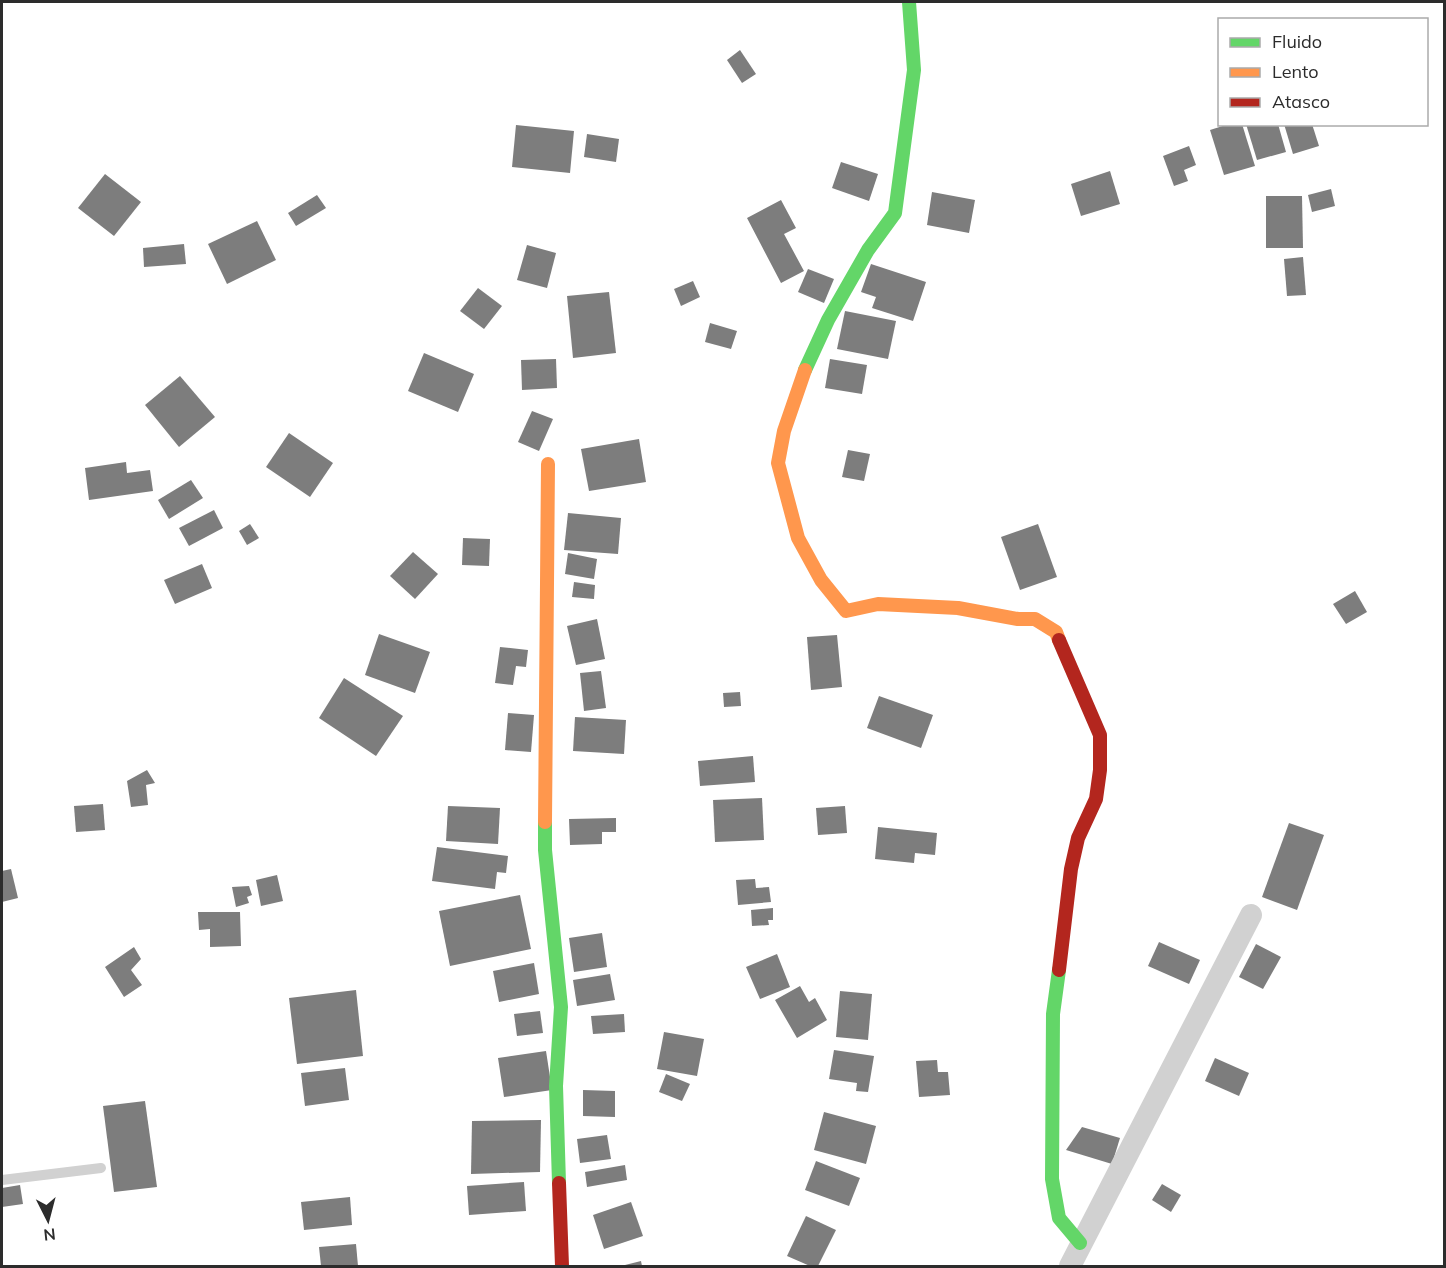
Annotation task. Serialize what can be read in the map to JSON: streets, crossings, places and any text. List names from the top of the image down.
{
  "legend": ["Fluido", "Lento", "Atasco"],
  "north": "bottom"
}
